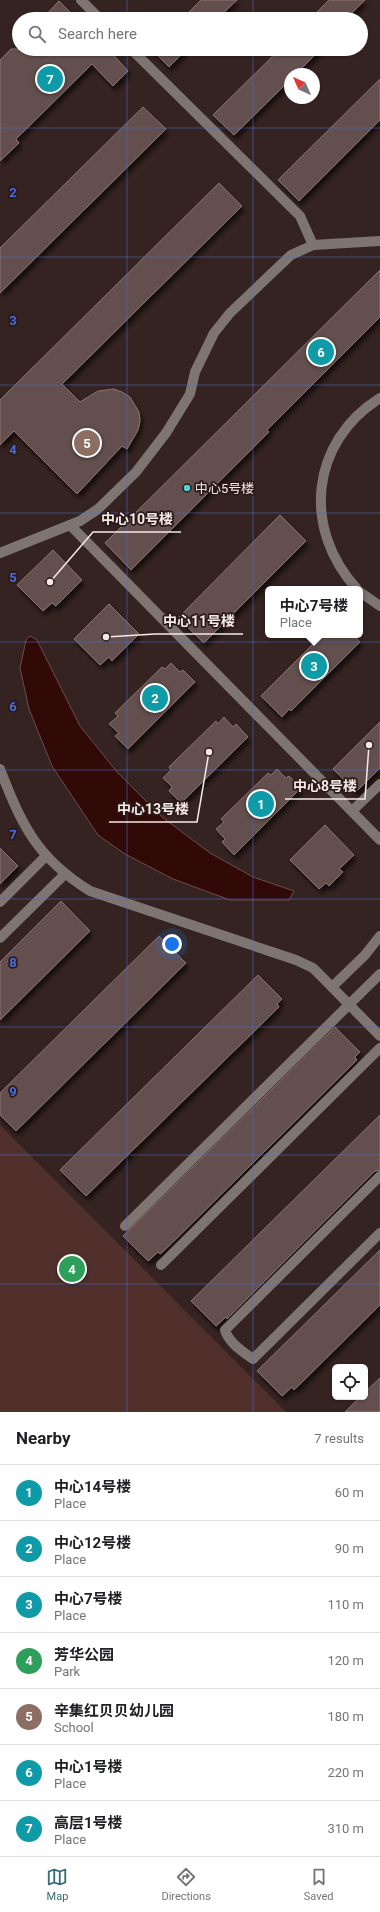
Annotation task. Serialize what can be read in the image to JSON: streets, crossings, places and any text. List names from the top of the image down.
{
  "places": [
    "中心5号楼",
    "中心10号楼",
    "中心11号楼",
    "中心8号楼",
    "中心13号楼"
  ],
  "north": "top left",
  "page": {
    "search": "Search here",
    "pins": [
      "7",
      "6",
      "5",
      "3",
      "2",
      "1",
      "4"
    ],
    "popup": ["中心7号楼", "Place"],
    "heading": ["Nearby", "7 results"],
    "list": [
      {
        "mark": "1",
        "name": "中心14号楼",
        "note": "Place",
        "value": "60 m"
      },
      {
        "mark": "2",
        "name": "中心12号楼",
        "note": "Place",
        "value": "90 m"
      },
      {
        "mark": "3",
        "name": "中心7号楼",
        "note": "Place",
        "value": "110 m"
      },
      {
        "mark": "4",
        "name": "芳华公园",
        "note": "Park",
        "value": "120 m"
      },
      {
        "mark": "5",
        "name": "辛集红贝贝幼儿园",
        "note": "School",
        "value": "180 m"
      },
      {
        "mark": "6",
        "name": "中心1号楼",
        "note": "Place",
        "value": "220 m"
      },
      {
        "mark": "7",
        "name": "高层1号楼",
        "note": "Place",
        "value": "310 m"
      }
    ],
    "nav": ["Map", "Directions", "Saved"]
  },
  "grid": {
    "rows": [
      "2",
      "3",
      "4",
      "5",
      "6",
      "7",
      "8",
      "9"
    ]
  }
}
